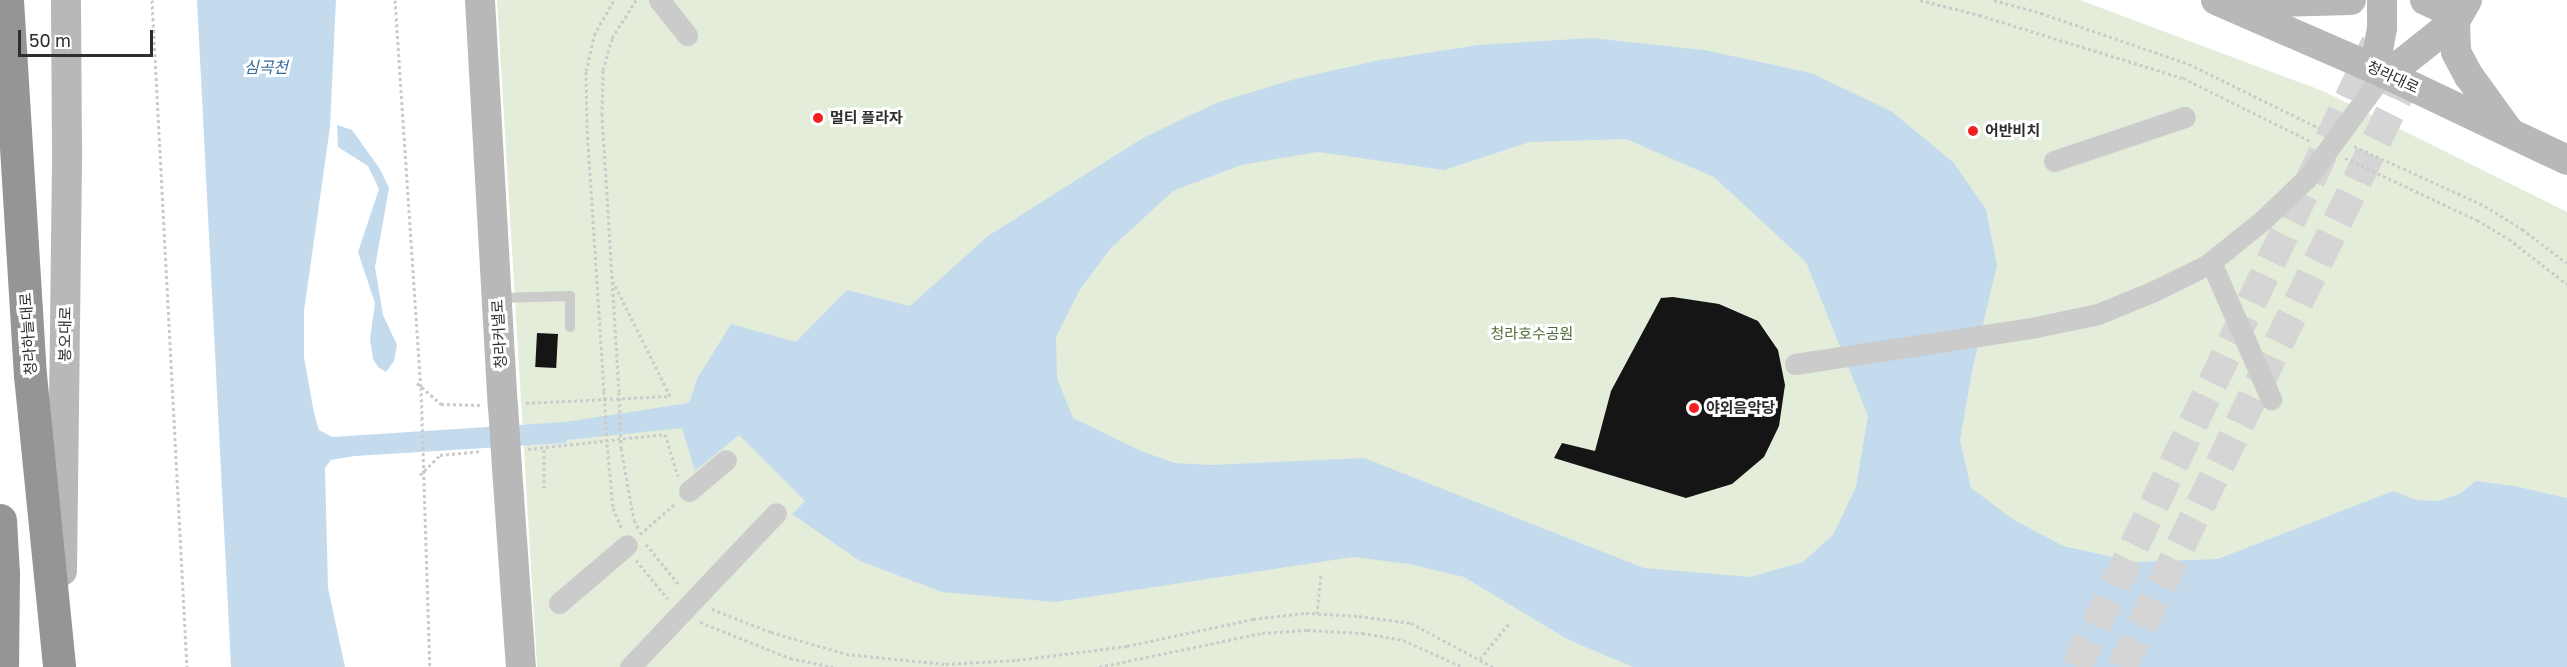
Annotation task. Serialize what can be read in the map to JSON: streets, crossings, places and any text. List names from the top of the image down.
{
  "streets": {
    "highway": ["청라하늘대로"],
    "street": ["청라대로", "봉오대로", "청라커낼로"]
  },
  "crossings": [
    ["청라하늘대로", "봉오대로"]
  ],
  "water": ["심곡천"],
  "parks": ["청라호수공원"],
  "places": ["멀티 플라자", "어반비치", "야외음악당"],
  "scale_bar": "50 m"
}
